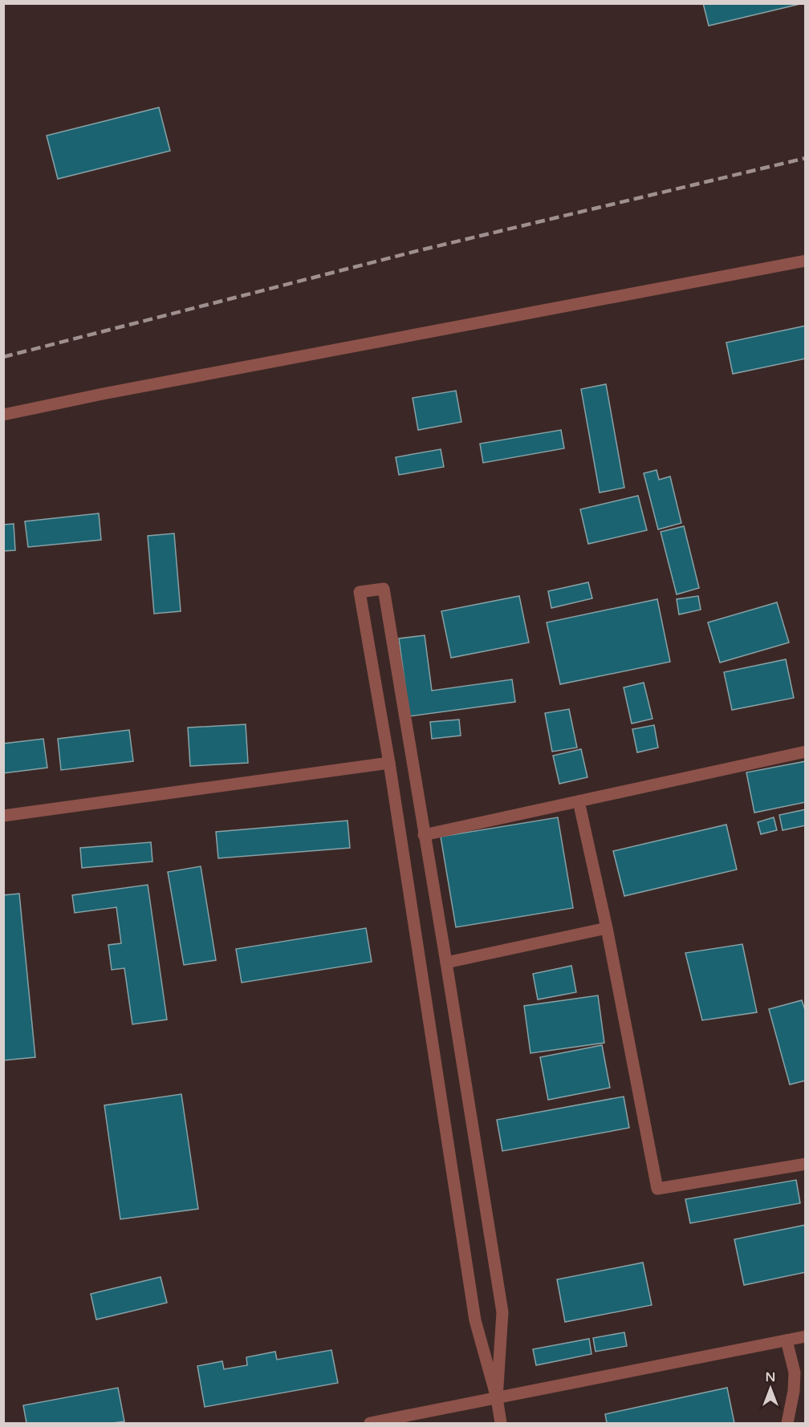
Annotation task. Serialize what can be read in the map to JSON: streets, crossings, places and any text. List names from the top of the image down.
{
  "north": "top"
}
